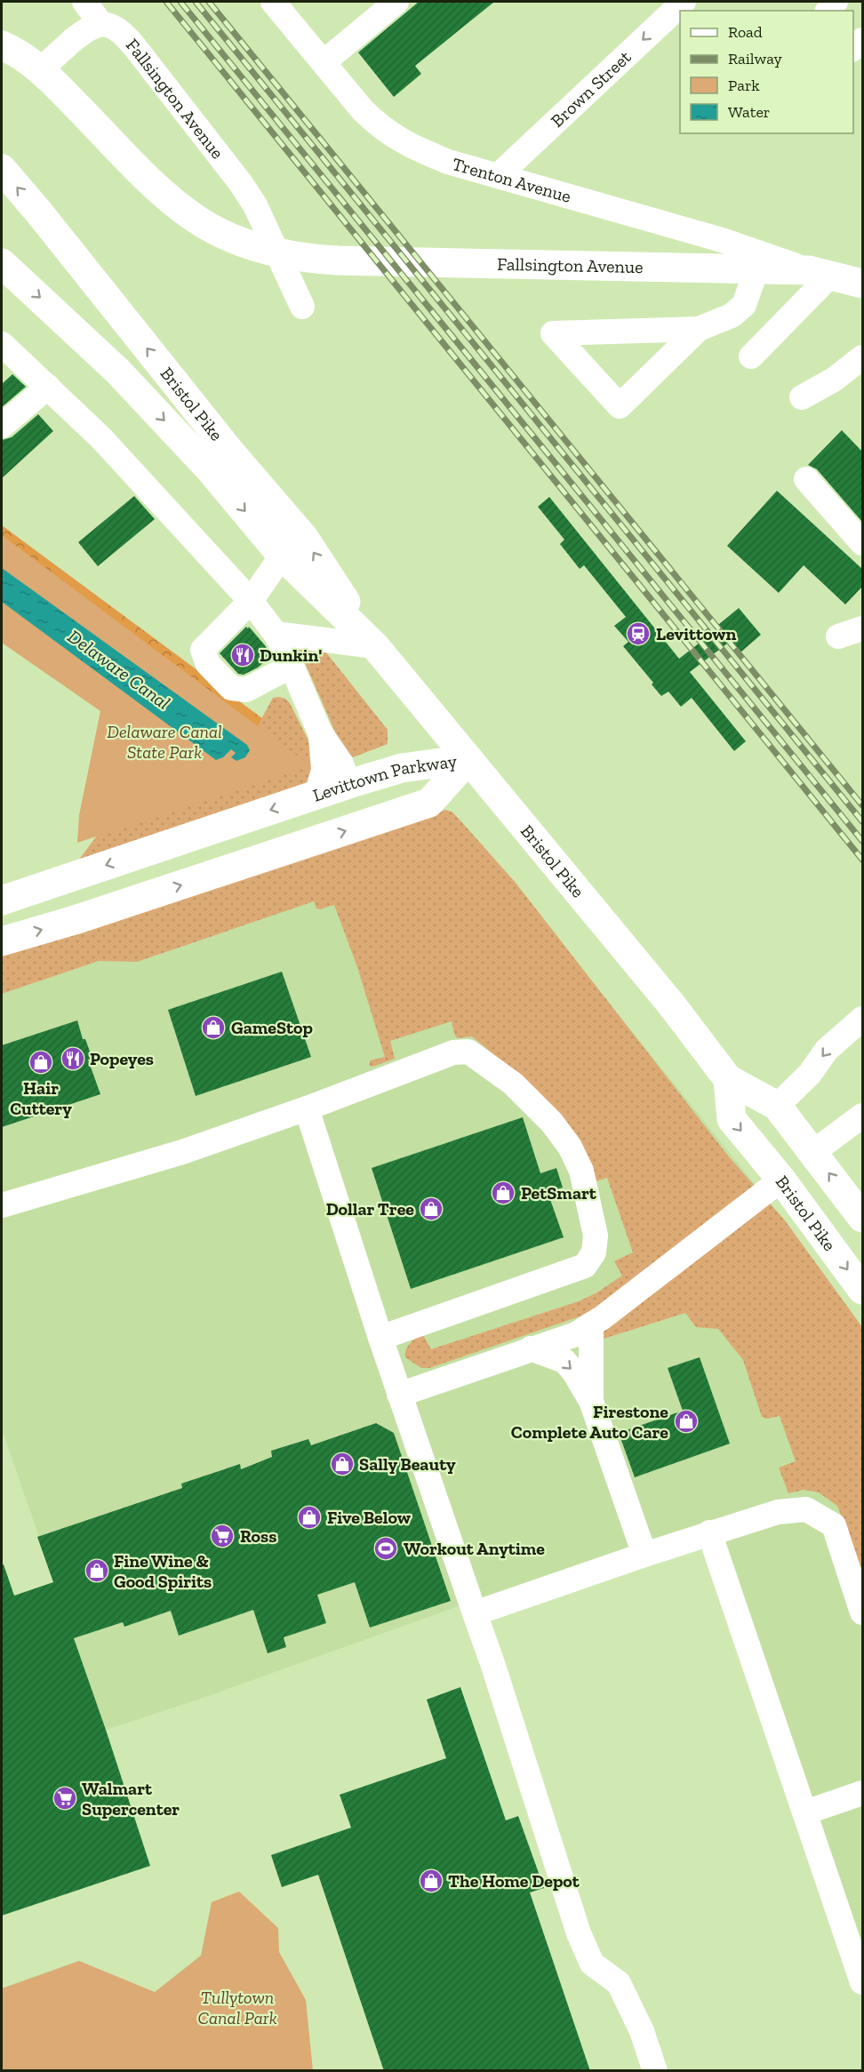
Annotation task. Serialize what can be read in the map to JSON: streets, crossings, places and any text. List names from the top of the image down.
{
  "streets": {
    "main road": ["Fallsington Avenue", "Bristol Pike", "Levittown Parkway"],
    "street": ["Brown Street", "Trenton Avenue"]
  },
  "crossings": [
    ["Brown Street", "Trenton Avenue"],
    ["Fallsington Avenue", "Trenton Avenue"],
    ["Bristol Pike", "Levittown Parkway"]
  ],
  "one_way": ["Brown Street"],
  "water": ["Delaware Canal"],
  "parks": ["Delaware Canal State Park", "Tullytown Canal Park"],
  "places": {
    "station": ["Levittown"],
    "restaurant": ["Dunkin'", "Popeyes"],
    "shop": [
      "GameStop",
      "Hair Cuttery",
      "PetSmart",
      "Dollar Tree",
      "Firestone Complete Auto Care",
      "Sally Beauty",
      "Five Below",
      "Fine Wine & Good Spirits",
      "The Home Depot"
    ],
    "supermarket": ["Ross", "Walmart Supercenter"],
    "sports": ["Workout Anytime"]
  },
  "legend": [
    "Road",
    "Railway",
    "Park",
    "Water"
  ]
}
